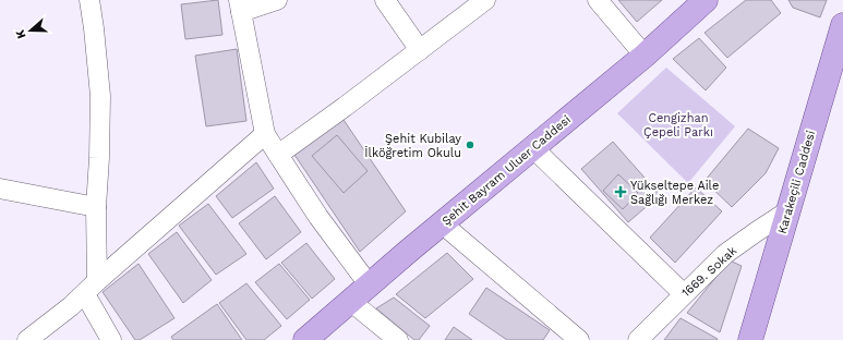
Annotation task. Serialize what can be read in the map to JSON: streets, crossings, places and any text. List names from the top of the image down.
{
  "streets": {
    "main road": ["Şehit Bayram Uluer Caddesi", "Karakeçili Caddesi"],
    "street": ["1669. Sokak"]
  },
  "crossings": [
    ["Karakeçili Caddesi", "1669. Sokak"]
  ],
  "parks": ["Cengizhan Çepeli Parkı"],
  "places": {
    "other": ["Şehit Kubilay İlköğretim Okulu"],
    "health": ["Yükseltepe Aile Sağlığı Merkez"]
  },
  "north": "left"
}
